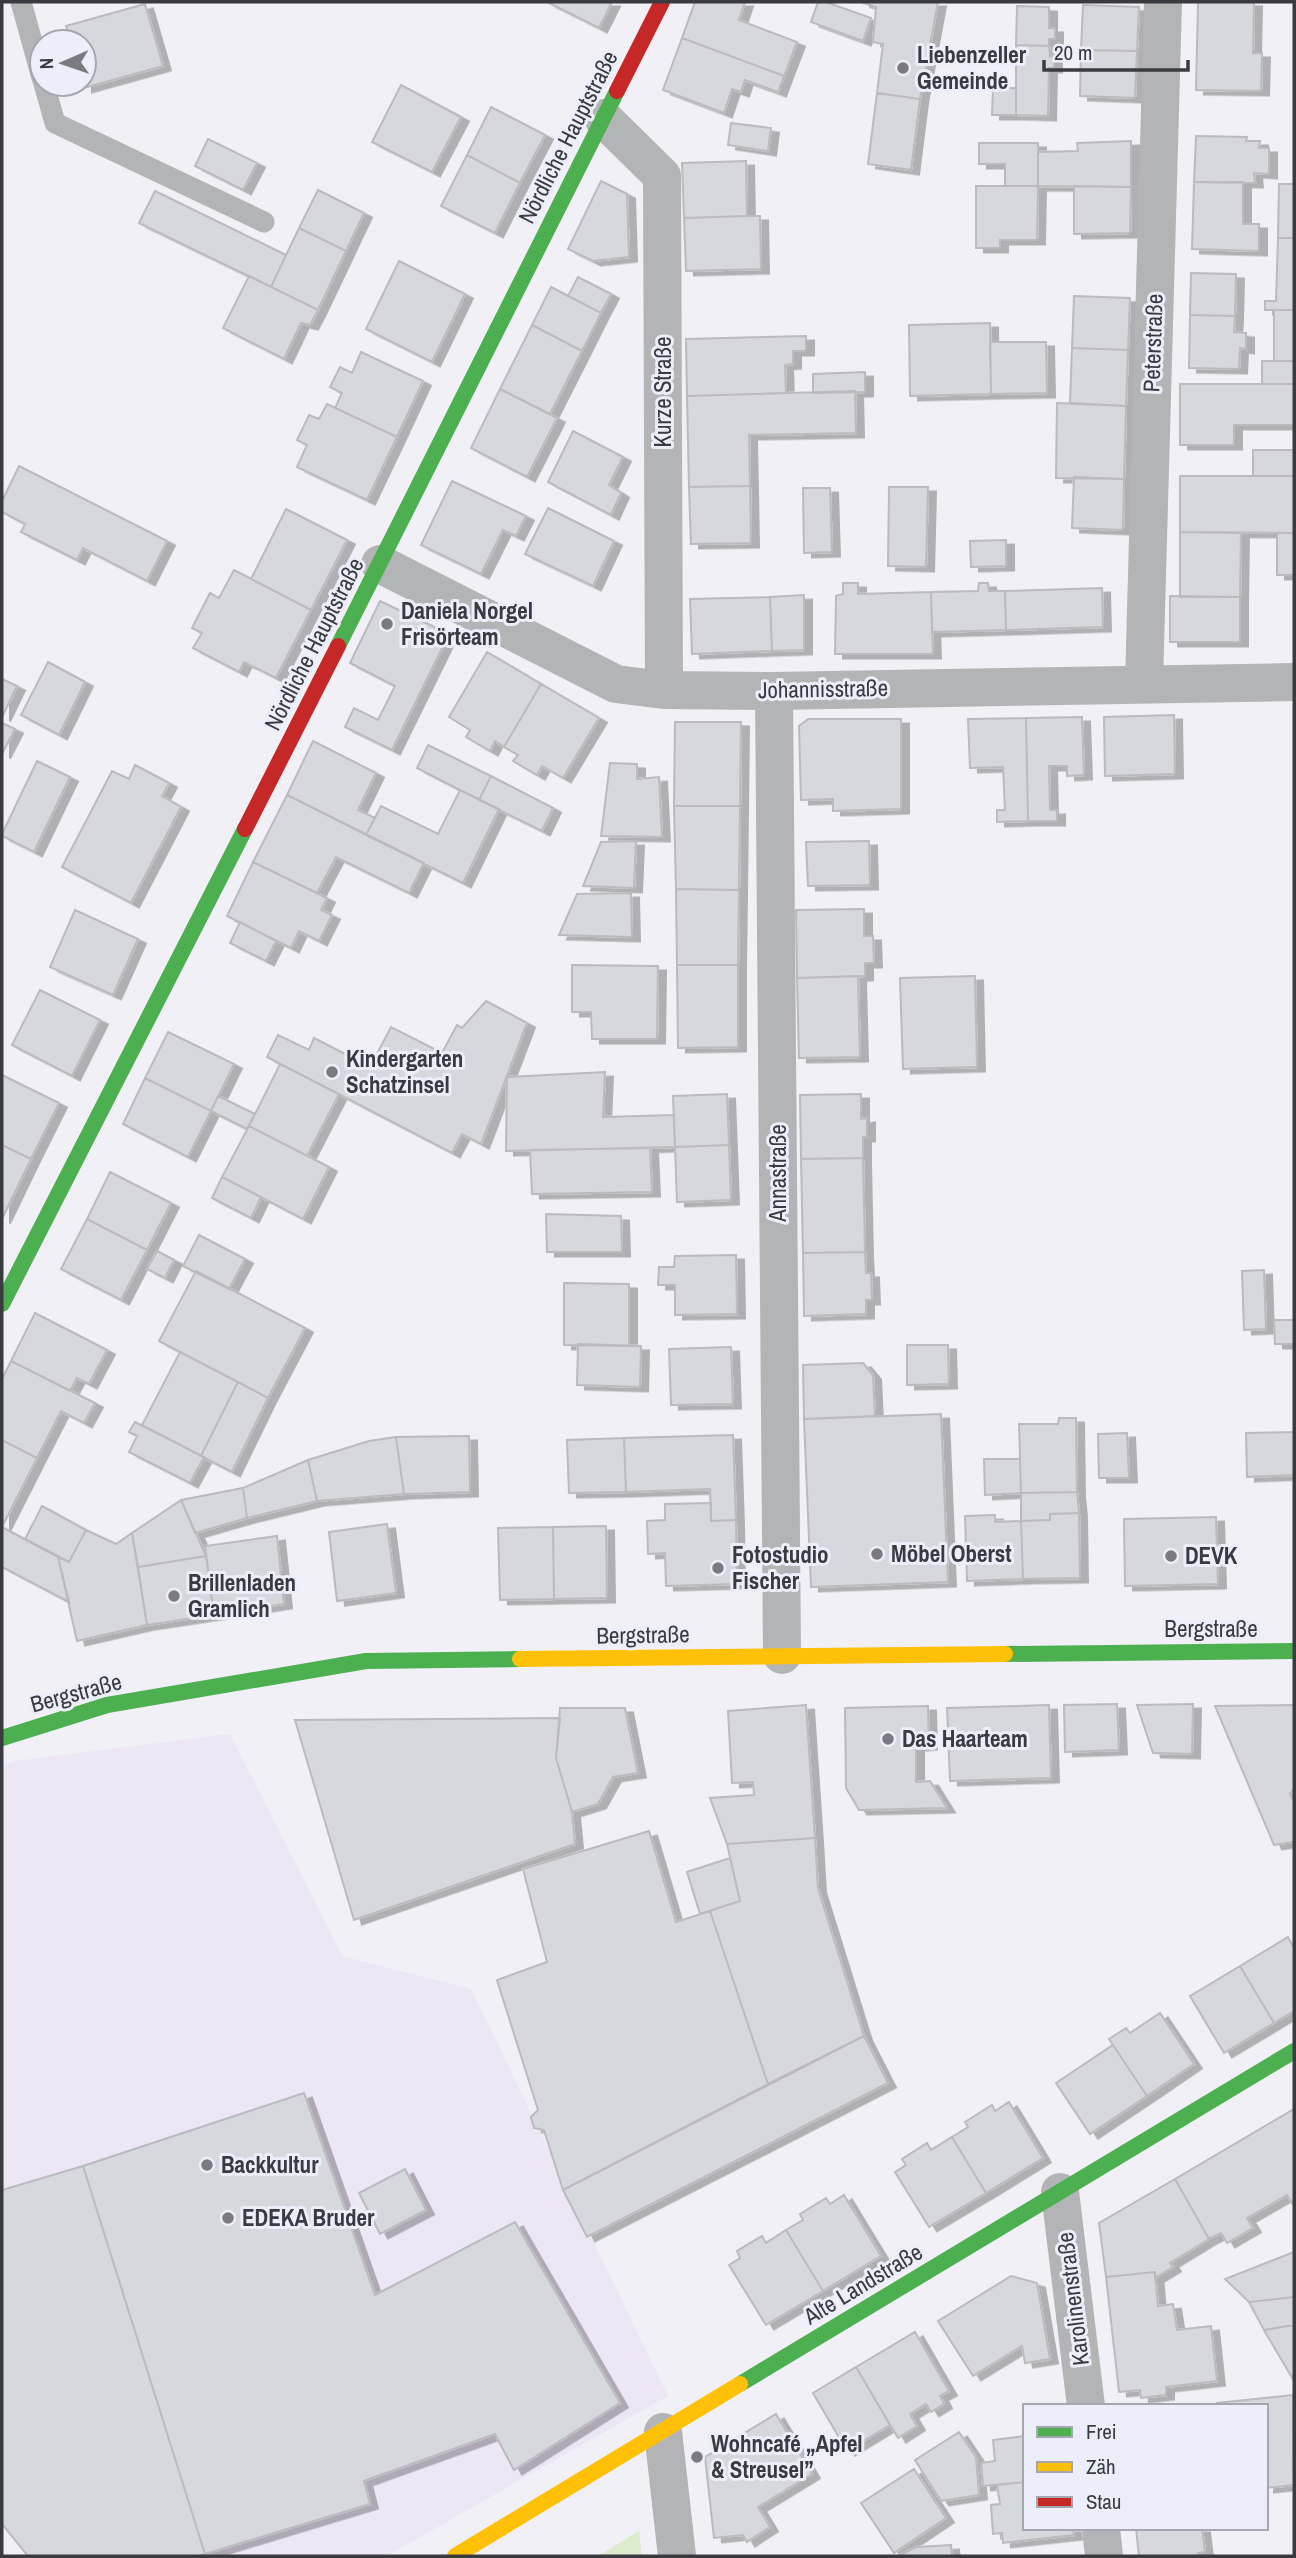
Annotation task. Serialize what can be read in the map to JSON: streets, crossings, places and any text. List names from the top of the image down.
{
  "streets": {
    "street": [
      "Nördliche Hauptstraße",
      "Peterstraße",
      "Kurze Straße",
      "Johannisstraße",
      "Annastraße",
      "Bergstraße",
      "Alte Landstraße",
      "Karolinenstraße"
    ]
  },
  "crossings": [
    ["Nördliche Hauptstraße", "Kurze Straße"],
    ["Nördliche Hauptstraße", "Johannisstraße"],
    ["Peterstraße", "Johannisstraße"],
    ["Kurze Straße", "Johannisstraße"],
    ["Johannisstraße", "Annastraße"],
    ["Annastraße", "Bergstraße"],
    ["Alte Landstraße", "Karolinenstraße"]
  ],
  "places": [
    "Liebenzeller Gemeinde",
    "Daniela Norgel Frisörteam",
    "Kindergarten Schatzinsel",
    "Möbel Oberst",
    "DEVK",
    "Fotostudio Fischer",
    "Brillenladen Gramlich",
    "Das Haarteam",
    "Backkultur",
    "EDEKA Bruder",
    "Wohncafé „Apfel & Streusel”"
  ],
  "legend": ["Frei", "Zäh", "Stau"],
  "scale_bar": "20 m",
  "north": "left"
}
